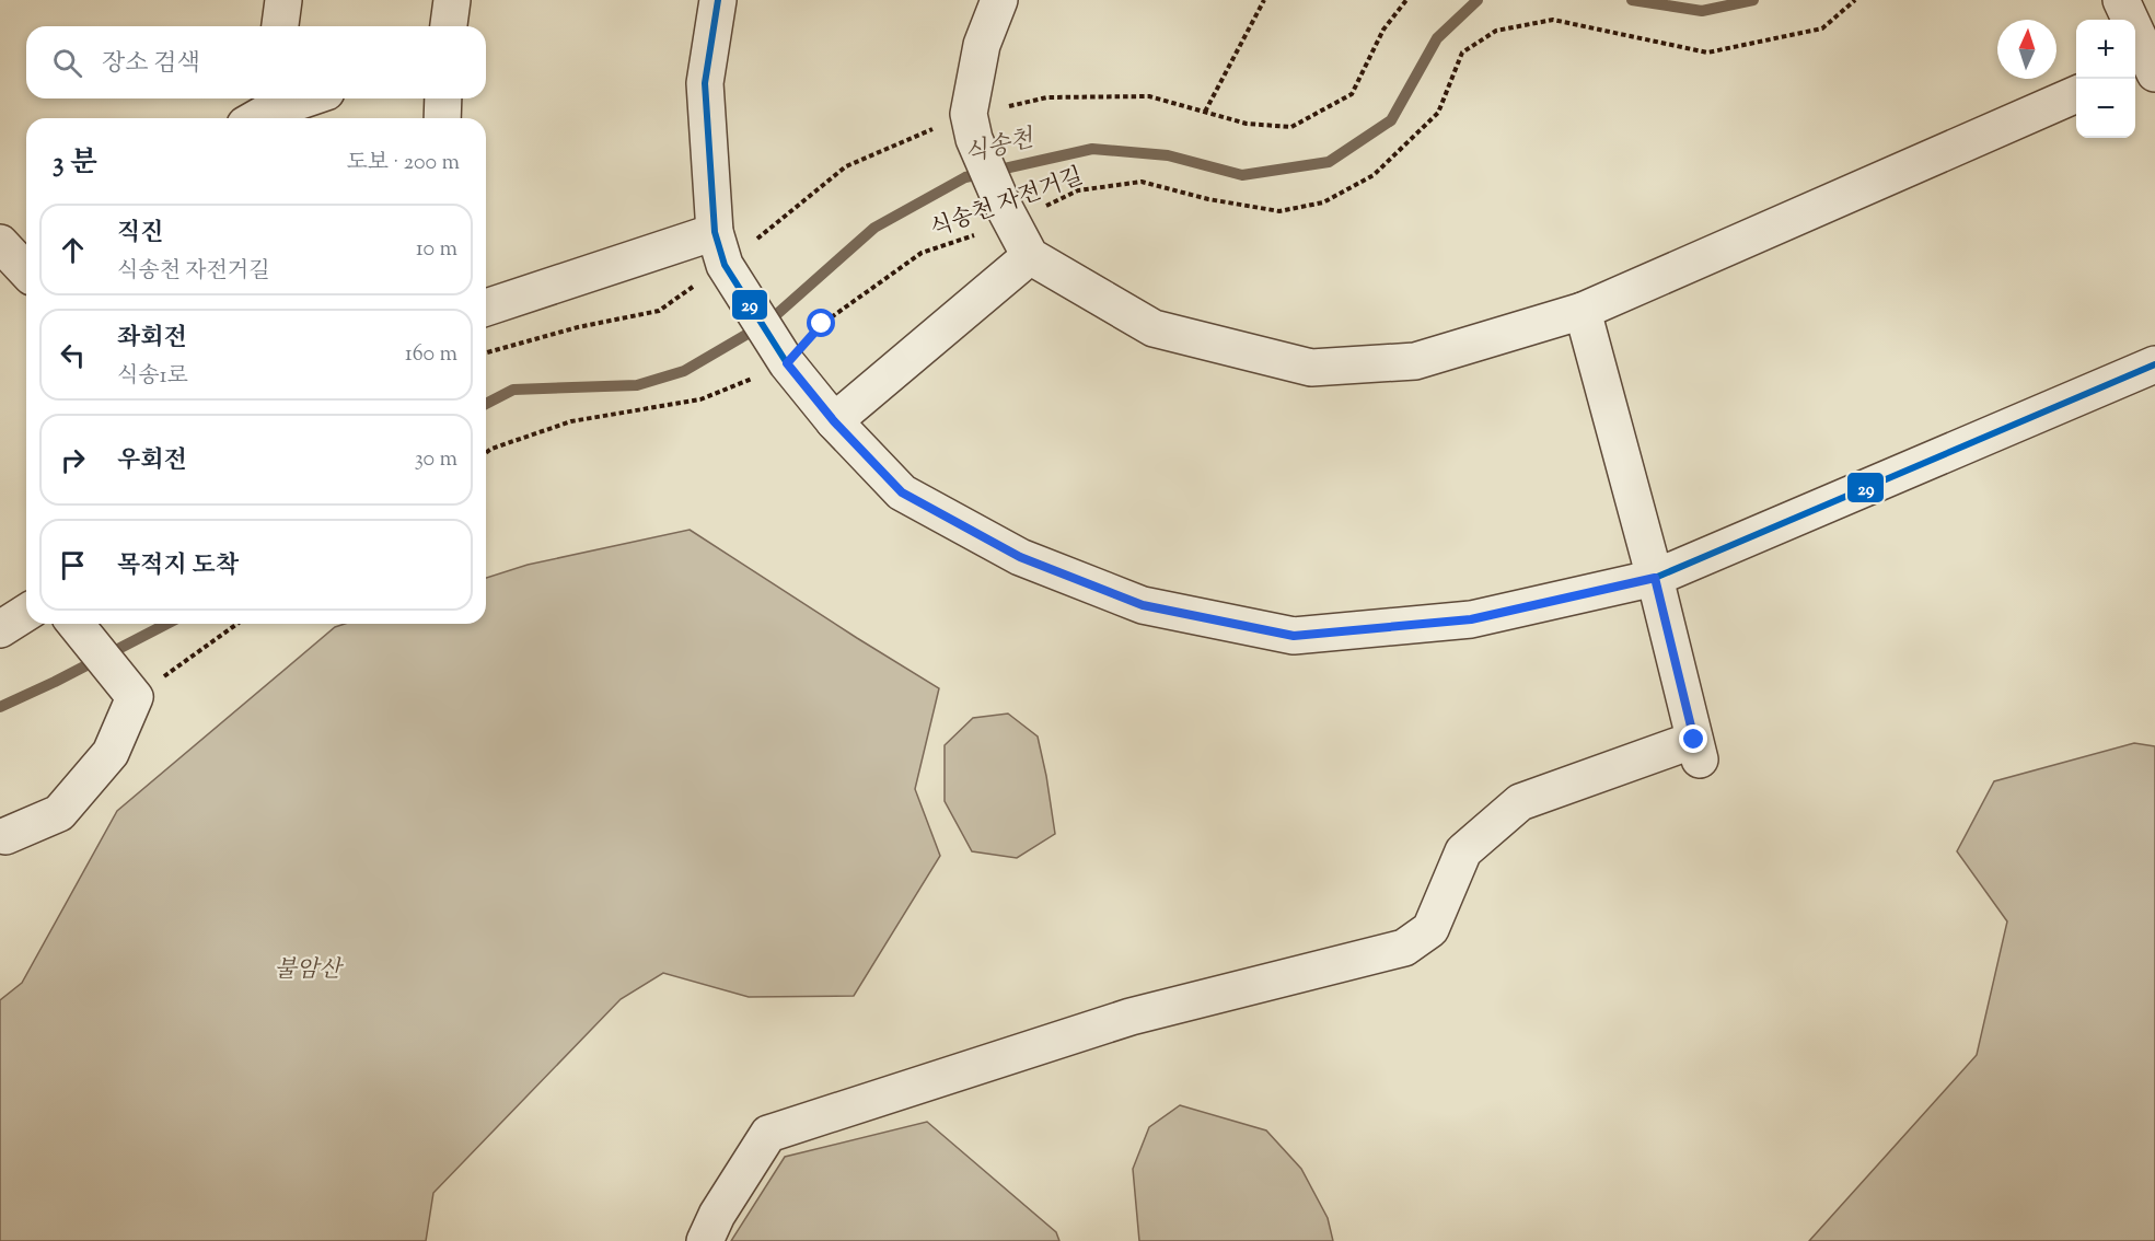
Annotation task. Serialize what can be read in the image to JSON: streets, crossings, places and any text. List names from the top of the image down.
{
  "streets": {
    "path": ["식송천 자전거길"]
  },
  "water": ["식송천"],
  "parks": ["불암산"],
  "lines": ["transit line 29"],
  "north": "top",
  "page": {
    "map_buttons": ["+", "−"],
    "search": "장소 검색",
    "heading": ["3 분", "도보 · 200 m"],
    "list": [
      ["직진", "식송천 자전거길", "10 m"],
      ["좌회전", "식송1로", "160 m"],
      ["우회전", "30 m"],
      "목적지 도착"
    ]
  }
}
